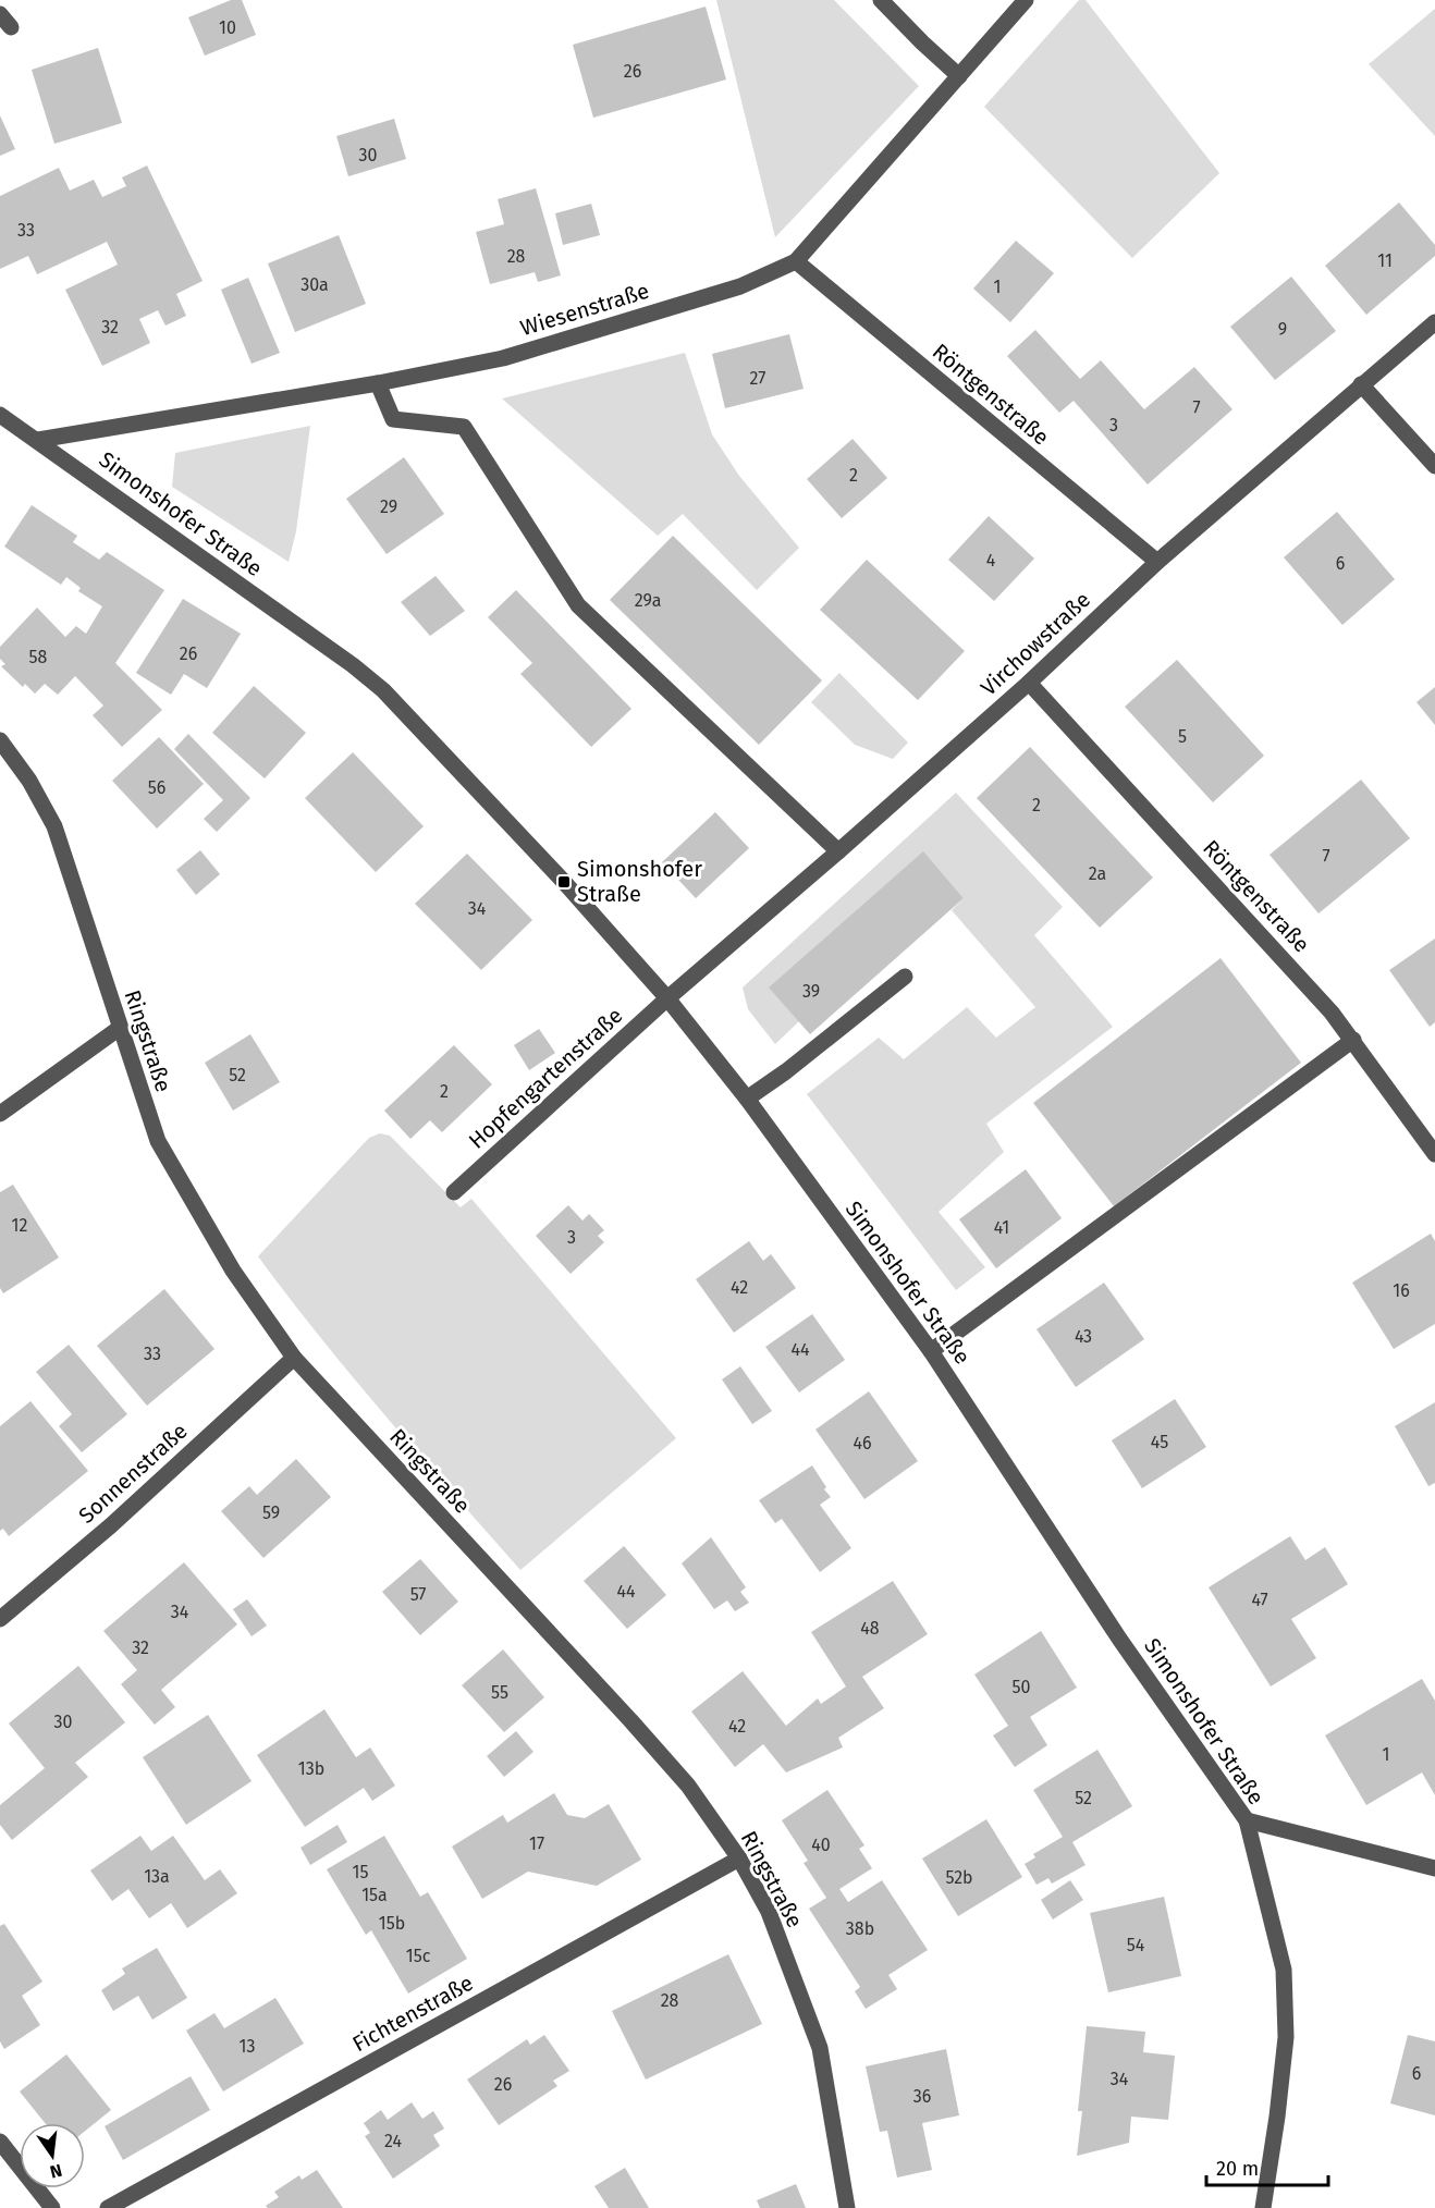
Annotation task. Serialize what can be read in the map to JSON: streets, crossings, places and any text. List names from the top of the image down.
{
  "streets": {
    "street": [
      "Wiesenstraße",
      "Röntgenstraße",
      "Simonshofer Straße",
      "Virchowstraße",
      "Ringstraße",
      "Hopfengartenstraße",
      "Sonnenstraße",
      "Fichtenstraße"
    ]
  },
  "crossings": [
    ["Wiesenstraße", "Röntgenstraße"],
    ["Wiesenstraße", "Simonshofer Straße"],
    ["Röntgenstraße", "Virchowstraße"],
    ["Simonshofer Straße", "Virchowstraße"],
    ["Simonshofer Straße", "Hopfengartenstraße"],
    ["Virchowstraße", "Hopfengartenstraße"],
    ["Ringstraße", "Sonnenstraße"],
    ["Ringstraße", "Fichtenstraße"]
  ],
  "places": {
    "transit": ["Simonshofer Straße"]
  },
  "house_numbers": [
    "10",
    "26",
    "30",
    "33",
    "28",
    "11",
    "30a",
    "1",
    "32",
    "9",
    "27",
    "7",
    "3",
    "2",
    "29",
    "4",
    "6",
    "29a",
    "26",
    "58",
    "5",
    "56",
    "2",
    "7",
    "2a",
    "34",
    "39",
    "52",
    "2",
    "12",
    "41",
    "3",
    "42",
    "16",
    "43",
    "44",
    "33",
    "45",
    "46",
    "59",
    "44",
    "57",
    "47",
    "34",
    "48",
    "32",
    "50",
    "55",
    "30",
    "42",
    "1",
    "13b",
    "52",
    "17",
    "40",
    "15",
    "13a",
    "52b",
    "15a",
    "15b",
    "38b",
    "54",
    "15c",
    "28",
    "13",
    "6",
    "34",
    "26",
    "36",
    "24"
  ],
  "scale_bar": "20 m",
  "north": "bottom"
}
